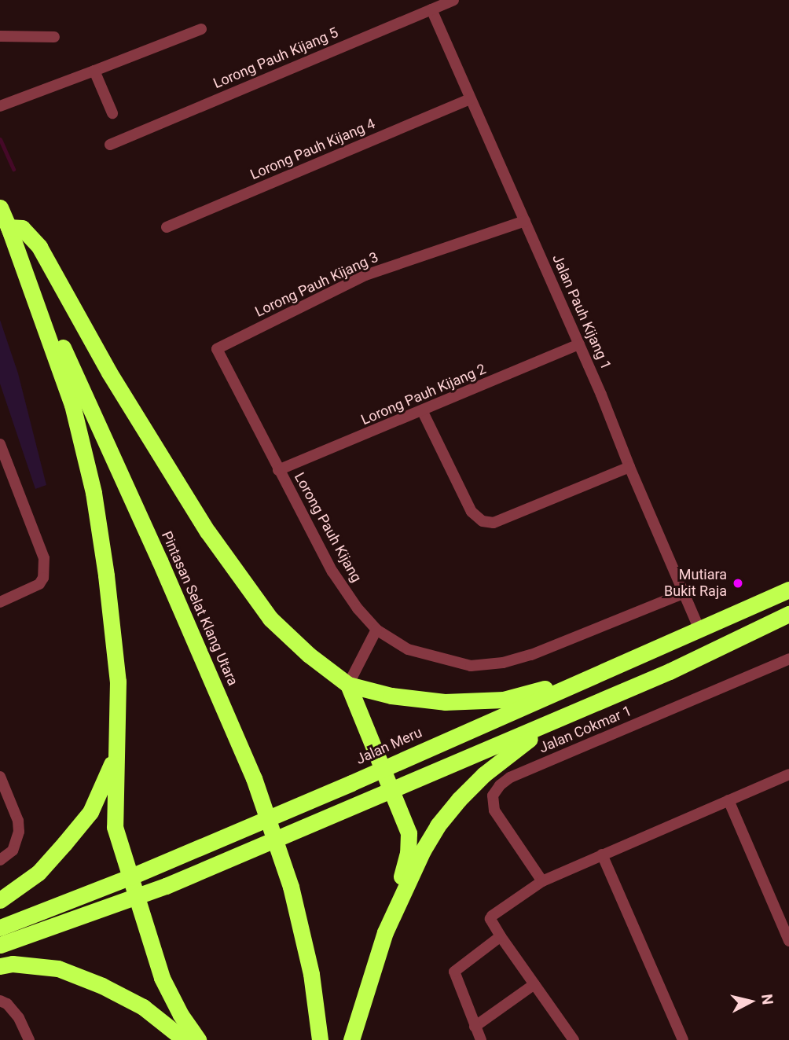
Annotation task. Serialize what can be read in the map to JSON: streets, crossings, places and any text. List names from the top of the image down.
{
  "streets": {
    "highway": ["Pintasan Selat Klang Utara", "Jalan Meru"],
    "street": [
      "Lorong Pauh Kijang 5",
      "Lorong Pauh Kijang 4",
      "Lorong Pauh Kijang 3",
      "Jalan Pauh Kijang 1",
      "Lorong Pauh Kijang 2",
      "Lorong Pauh Kijang",
      "Jalan Cokmar 1"
    ]
  },
  "crossings": [
    ["Lorong Pauh Kijang 5", "Jalan Pauh Kijang 1"],
    ["Lorong Pauh Kijang 4", "Jalan Pauh Kijang 1"],
    ["Lorong Pauh Kijang 3", "Jalan Pauh Kijang 1"],
    ["Lorong Pauh Kijang 3", "Lorong Pauh Kijang"],
    ["Jalan Pauh Kijang 1", "Lorong Pauh Kijang 2"],
    ["Jalan Pauh Kijang 1", "Lorong Pauh Kijang"],
    ["Jalan Pauh Kijang 1", "Jalan Meru"],
    ["Lorong Pauh Kijang 2", "Lorong Pauh Kijang"]
  ],
  "places": ["Mutiara Bukit Raja"],
  "north": "right"
}
